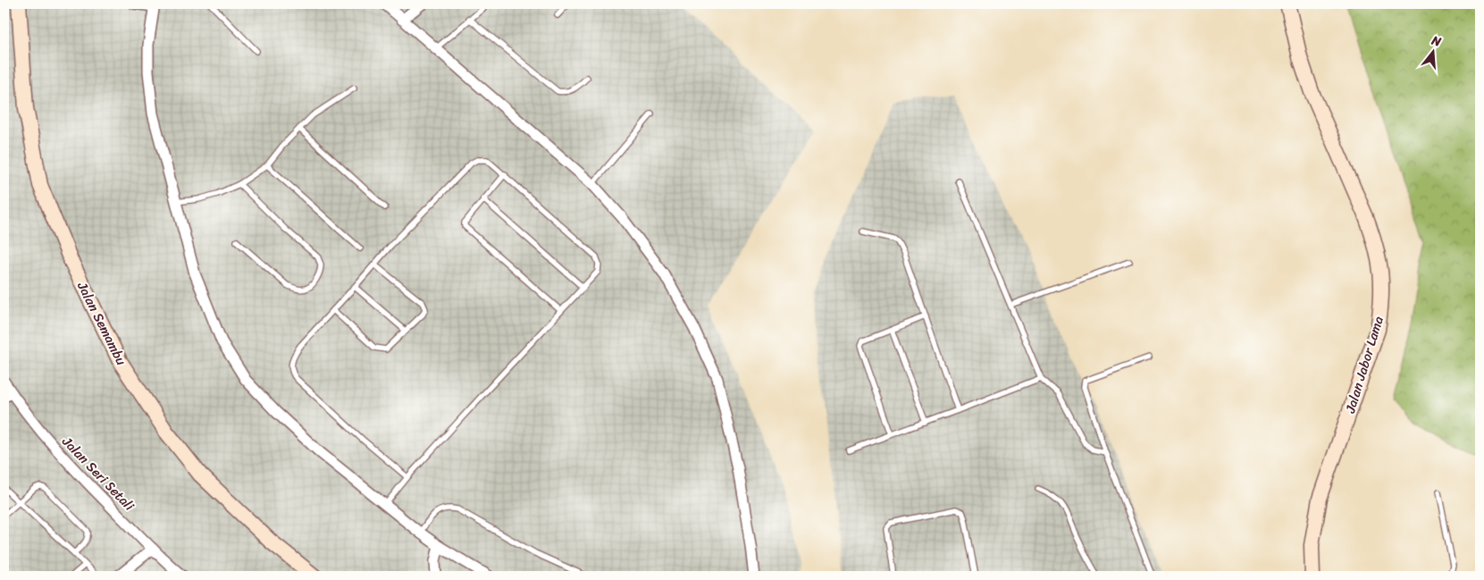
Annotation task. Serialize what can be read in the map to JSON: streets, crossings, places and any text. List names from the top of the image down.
{
  "streets": {
    "main road": ["Jalan Semambu", "Jalan Jabor Lama"],
    "street": ["Jalan Seri Setali"]
  },
  "north": "top"
}
